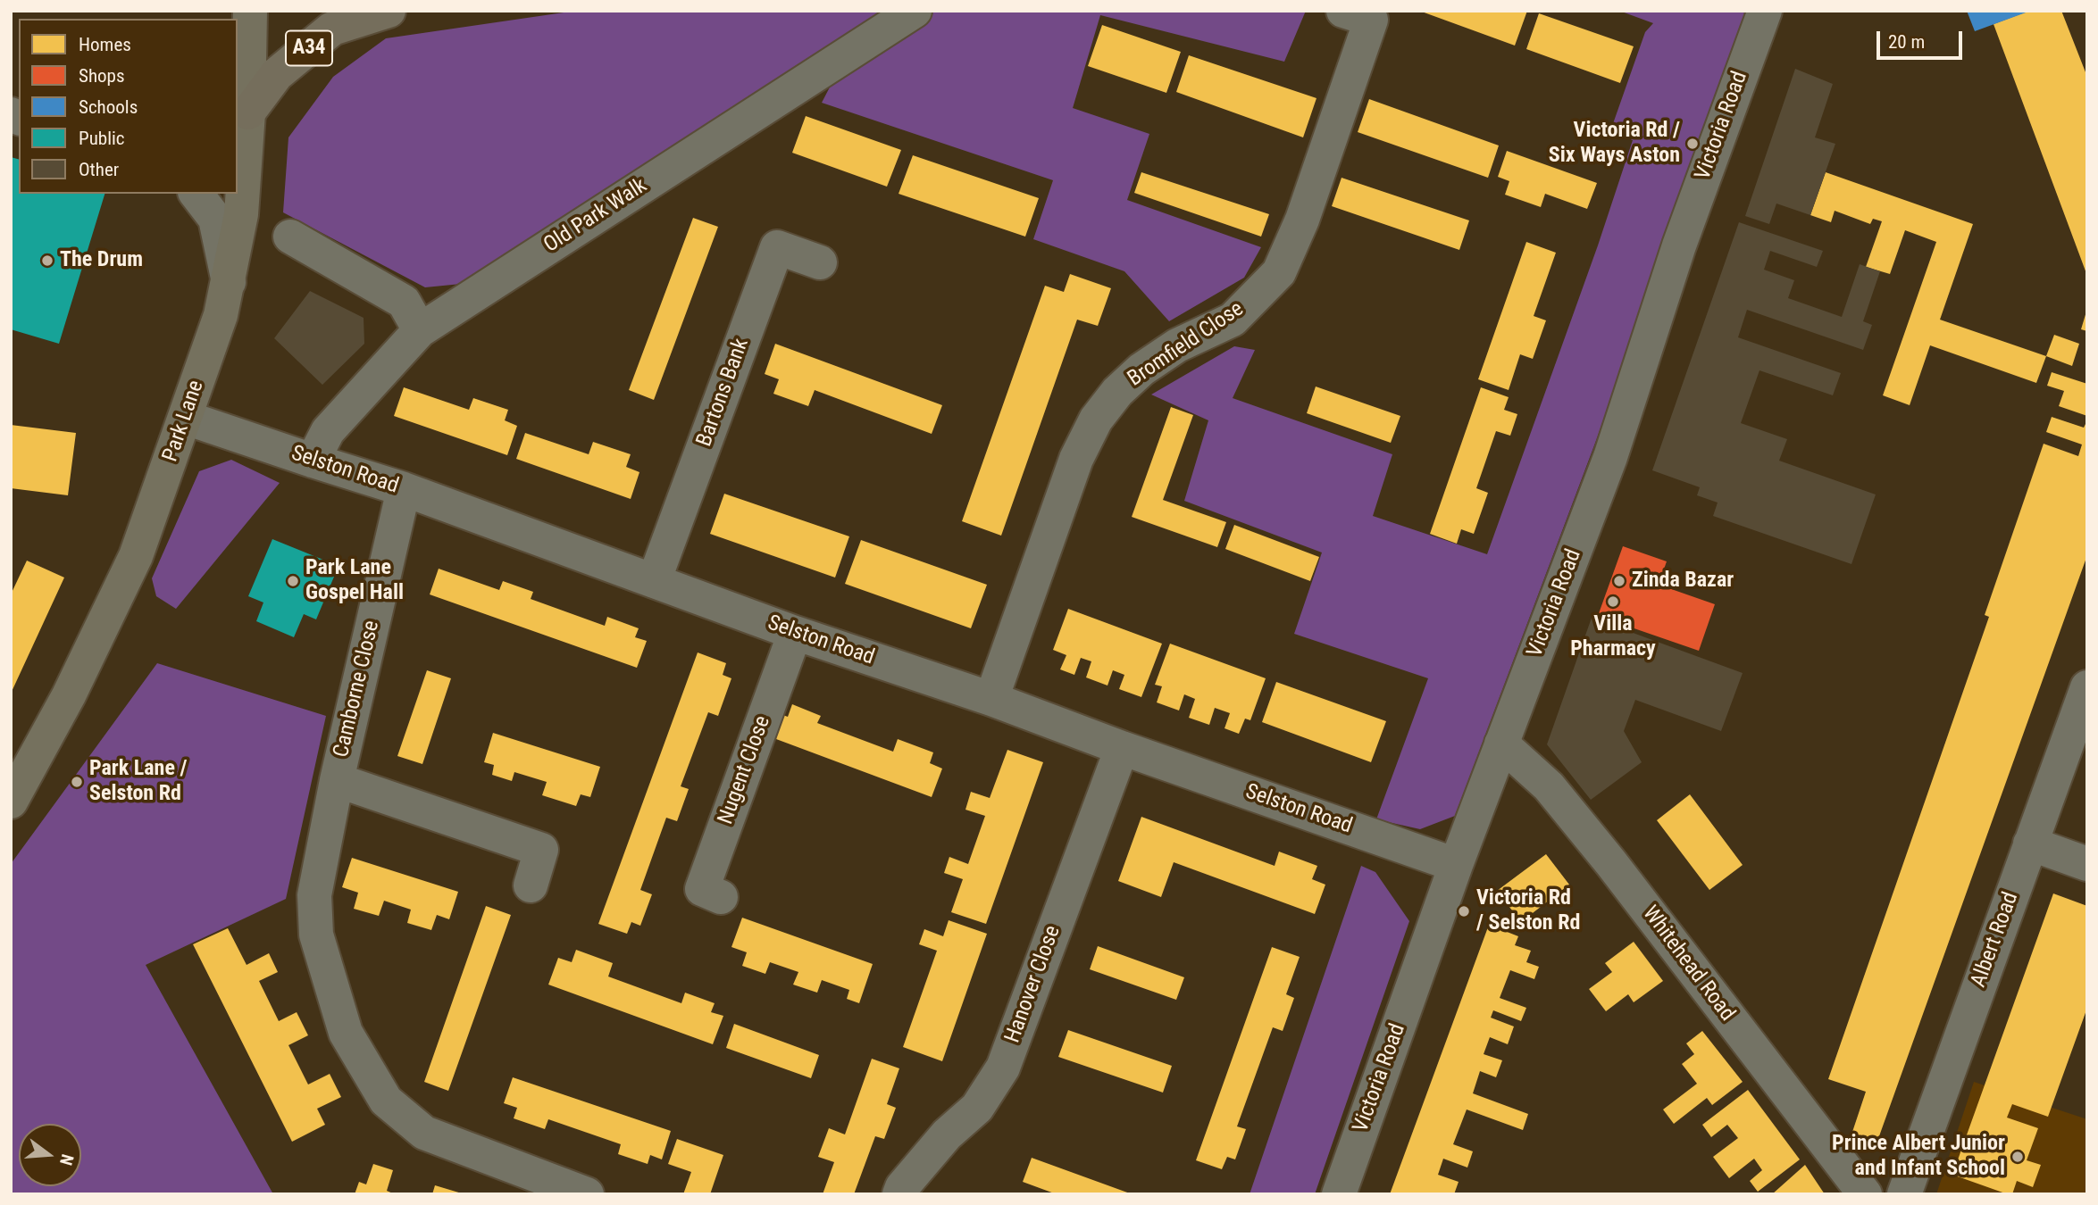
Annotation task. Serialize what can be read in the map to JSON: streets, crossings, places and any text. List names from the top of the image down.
{
  "streets": {
    "highway": ["A34"],
    "main road": ["Park Lane"],
    "street": [
      "Victoria Road",
      "Old Park Walk",
      "Bromfield Close",
      "Bartons Bank",
      "Selston Road",
      "Camborne Close",
      "Nugent Close",
      "Albert Road",
      "Whitehead Road",
      "Hanover Close"
    ]
  },
  "crossings": [
    ["A34", "Park Lane"],
    ["Victoria Road", "Selston Road"],
    ["Victoria Road", "Whitehead Road"],
    ["Old Park Walk", "Selston Road"],
    ["Bromfield Close", "Selston Road"],
    ["Bartons Bank", "Selston Road"],
    ["Park Lane", "Selston Road"],
    ["Selston Road", "Camborne Close"],
    ["Selston Road", "Nugent Close"],
    ["Selston Road", "Hanover Close"]
  ],
  "places": [
    "Victoria Rd / Six Ways Aston",
    "The Drum",
    "Park Lane Gospel Hall",
    "Zinda Bazar",
    "Villa Pharmacy",
    "Park Lane / Selston Rd",
    "Victoria Rd / Selston Rd",
    "Prince Albert Junior and Infant School"
  ],
  "legend": [
    "Homes",
    "Shops",
    "Schools",
    "Public",
    "Other"
  ],
  "scale_bar": "20 m",
  "north": "right"
}
